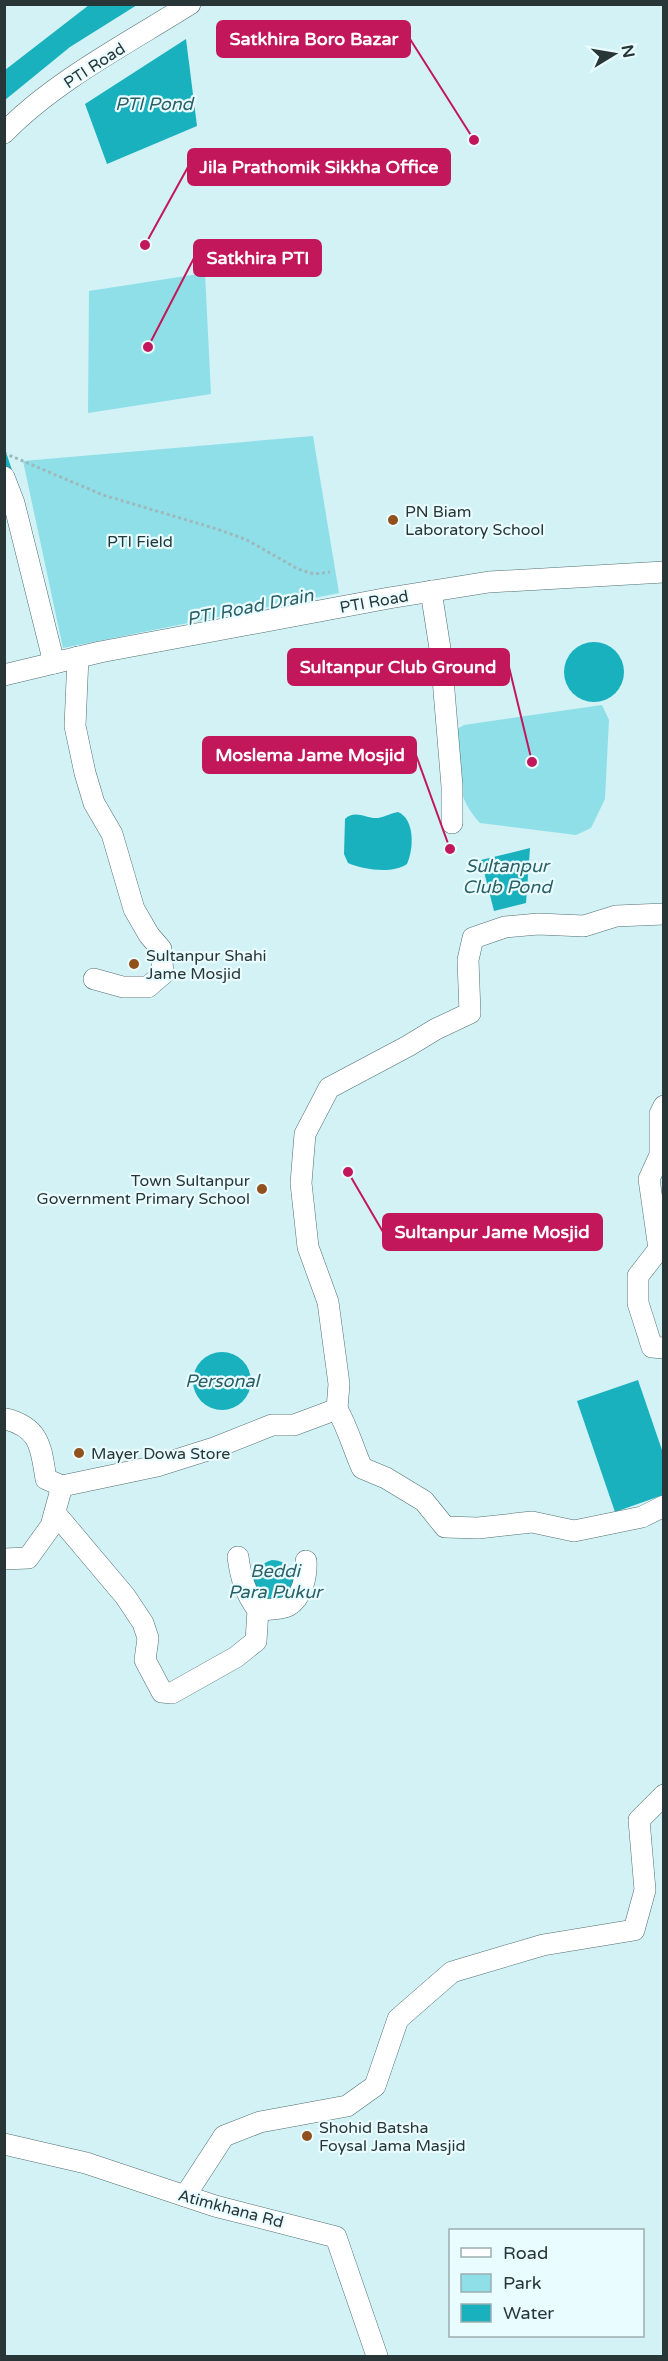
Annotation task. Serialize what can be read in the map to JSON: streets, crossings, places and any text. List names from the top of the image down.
{
  "streets": {
    "street": ["PTI Road", "Atimkhana Rd"]
  },
  "water": [
    "PTI Pond",
    "PTI Road Drain",
    "Sultanpur Club Pond",
    "Personal",
    "Beddi Para Pukur"
  ],
  "parks": ["PTI Field"],
  "places": [
    "Satkhira Boro Bazar",
    "Jila Prathomik Sikkha Office",
    "Satkhira PTI",
    "PN Biam Laboratory School",
    "Sultanpur Club Ground",
    "Moslema Jame Mosjid",
    "Sultanpur Shahi Jame Mosjid",
    "Sultanpur Jame Mosjid",
    "Town Sultanpur Government Primary School",
    "Mayer Dowa Store",
    "Shohid Batsha Foysal Jama Masjid"
  ],
  "legend": ["Road", "Park", "Water"],
  "north": "right"
}
